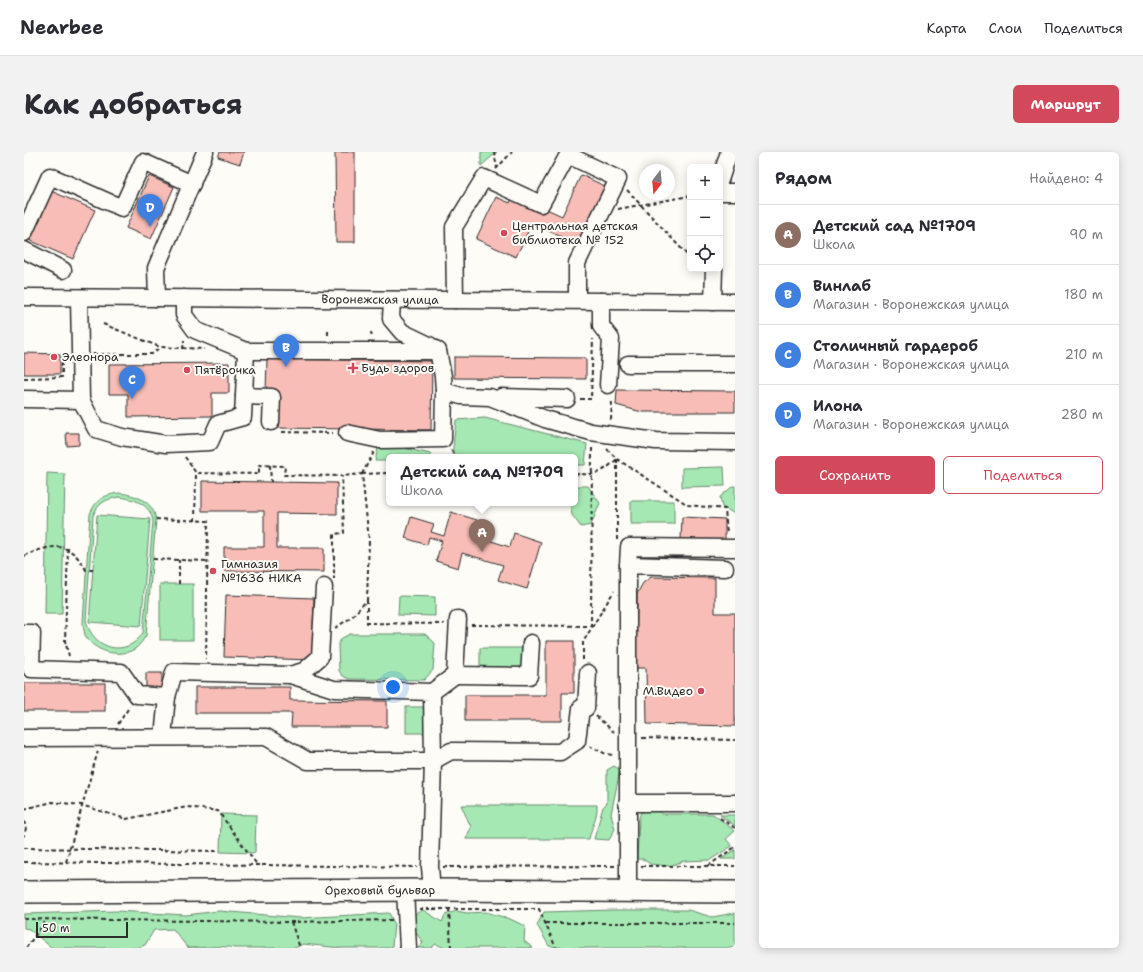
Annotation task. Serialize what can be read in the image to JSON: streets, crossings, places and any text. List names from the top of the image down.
{
  "streets": {
    "main road": ["Ореховый бульвар"],
    "street": ["Воронежская улица"]
  },
  "places": {
    "other": [
      "Центральная детская библиотека № 152",
      "Элеонора",
      "Пятёрочка",
      "Гимназия №1636 НИКА",
      "М.Видео"
    ],
    "health": ["Будь здоров"]
  },
  "scale_bar": "50 m",
  "north": "bottom",
  "page": {
    "header": "Nearbee",
    "nav": ["Карта", "Слои", "Поделиться"],
    "title": "Как добраться",
    "buttons": [
      "Маршрут",
      ["Сохранить", "Поделиться"]
    ],
    "heading": ["Рядом", "Найдено: 4"],
    "map_buttons": ["+", "−"],
    "pins": [
      "D",
      "B",
      "C",
      "A"
    ],
    "list": [
      {
        "mark": "A",
        "name": "Детский сад №1709",
        "note": "Школа",
        "value": "90 m"
      },
      {
        "mark": "B",
        "name": "Винлаб",
        "note": "Магазин · Воронежская улица",
        "value": "180 m"
      },
      {
        "mark": "C",
        "name": "Столичный гардероб",
        "note": "Магазин · Воронежская улица",
        "value": "210 m"
      },
      {
        "mark": "D",
        "name": "Илона",
        "note": "Магазин · Воронежская улица",
        "value": "280 m"
      }
    ],
    "popup": ["Детский сад №1709", "Школа"],
    "scale": "50 m"
  }
}
